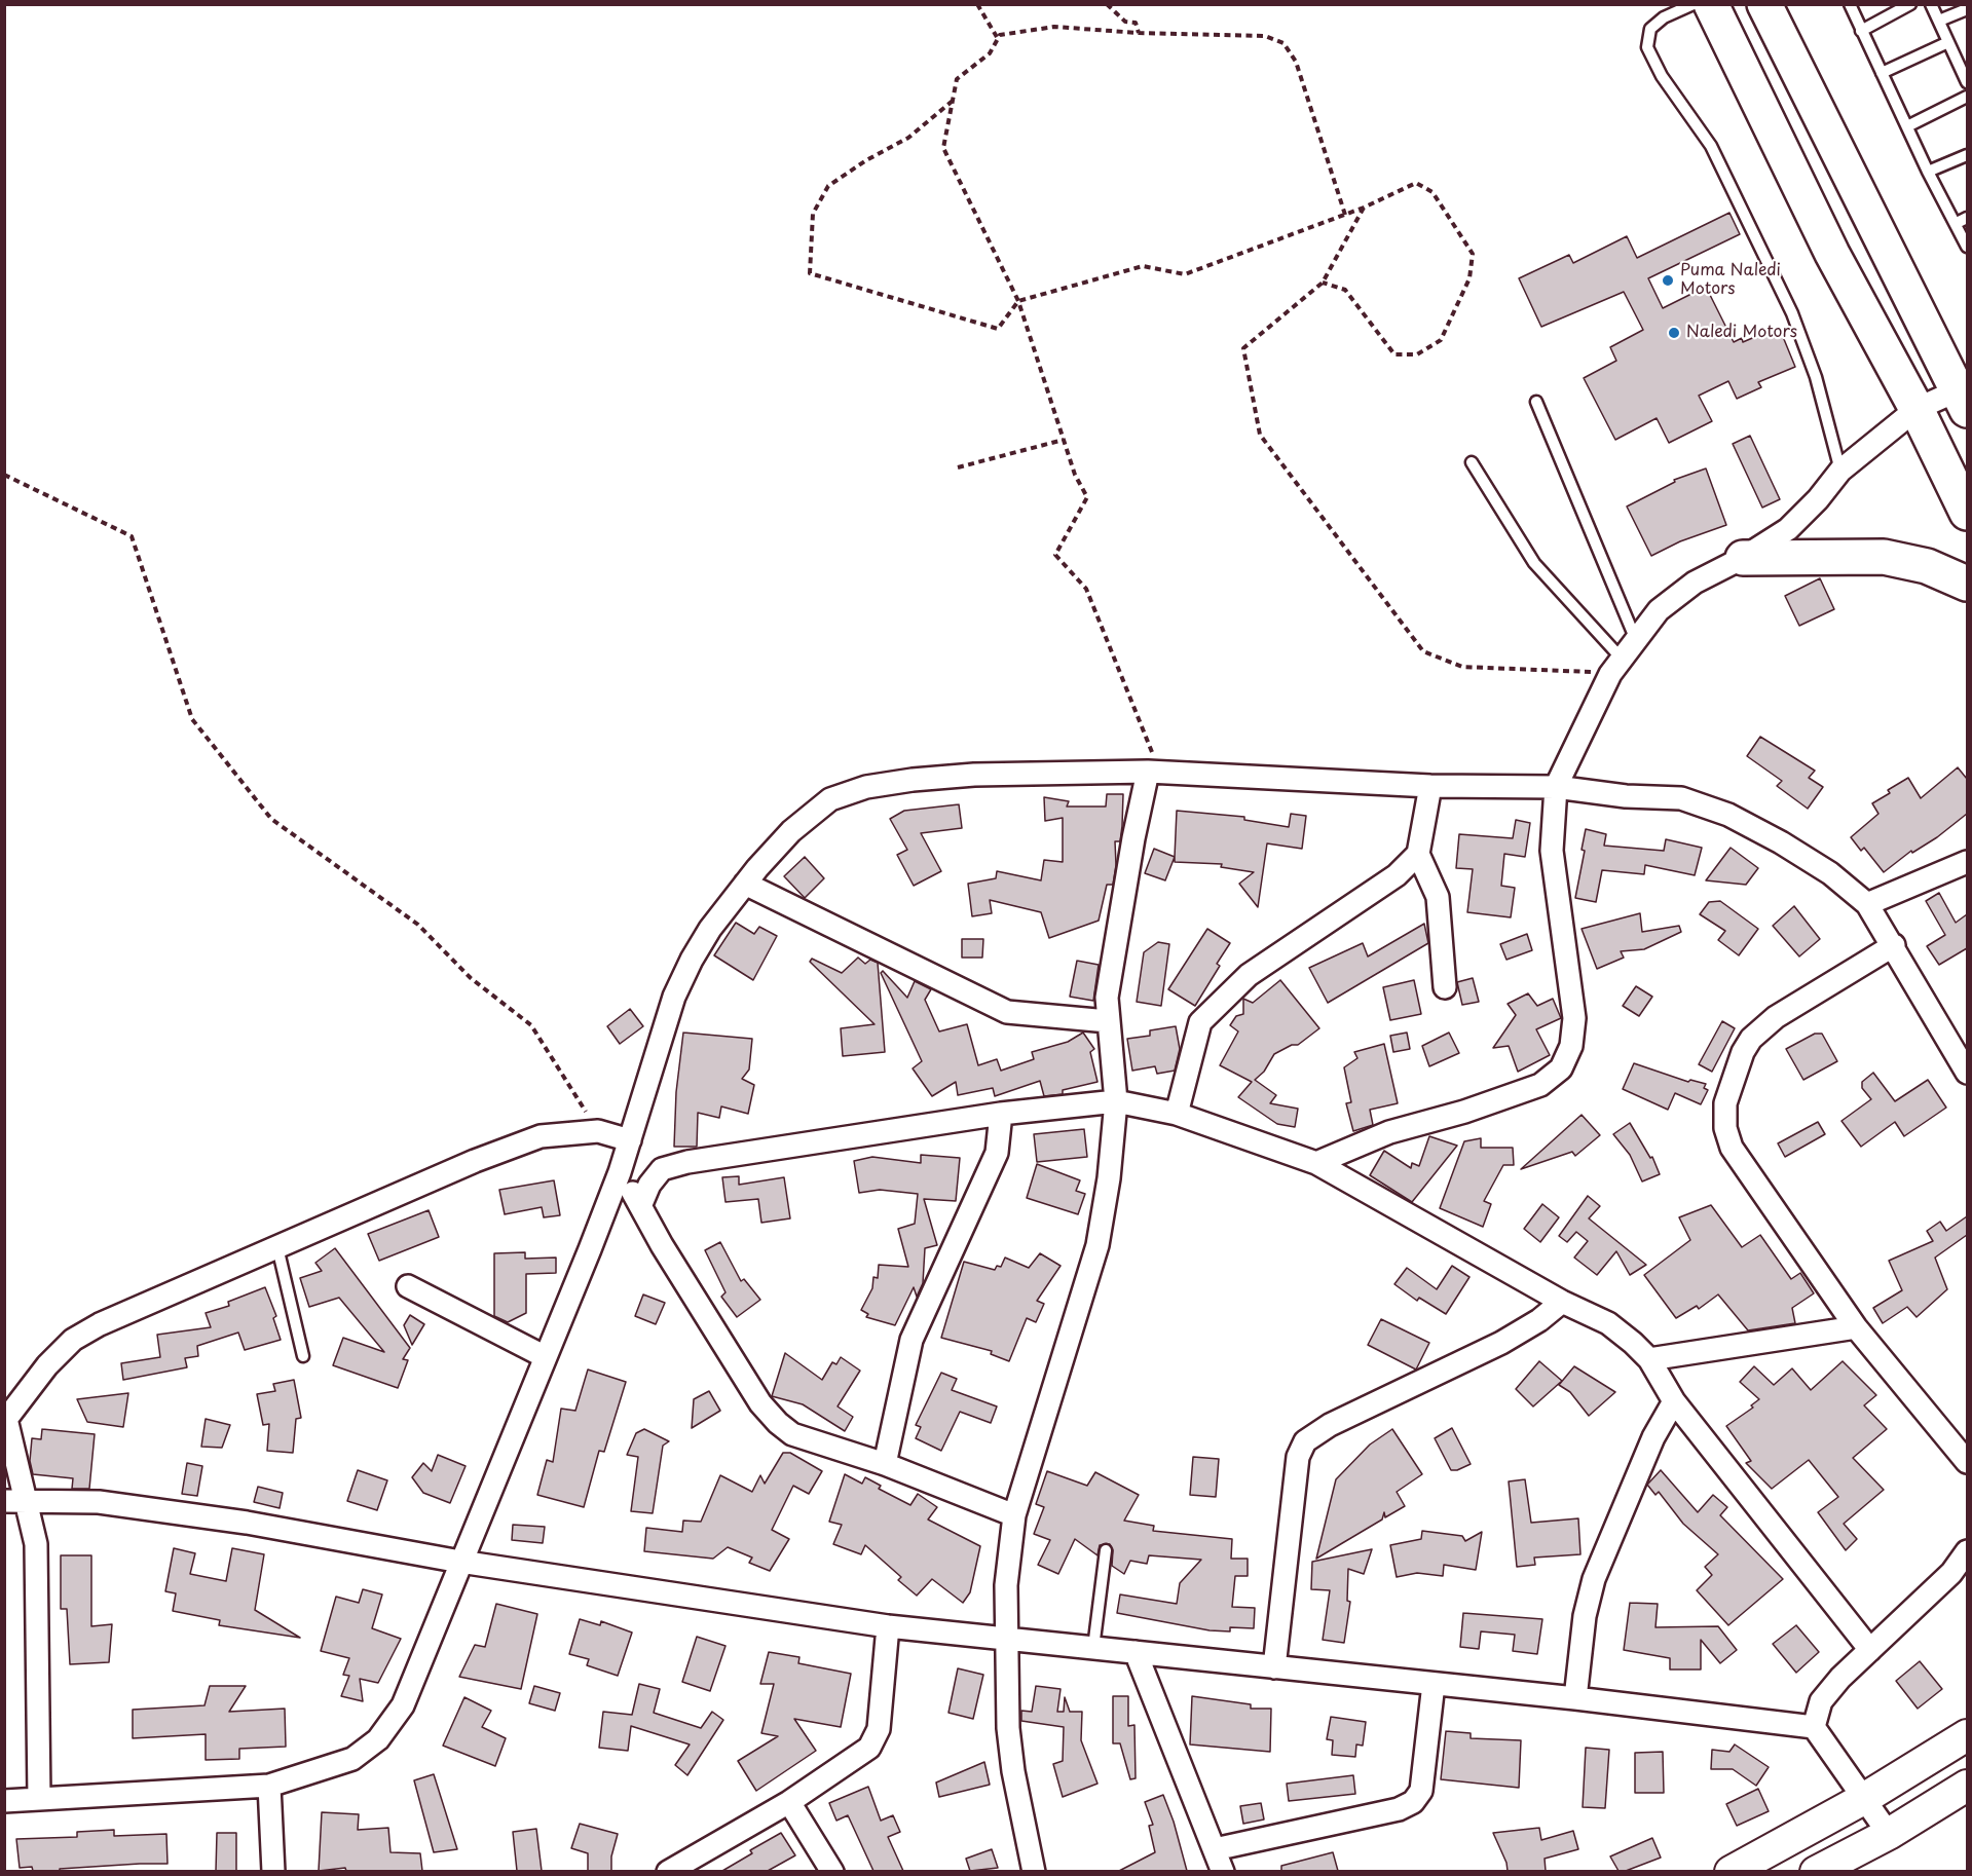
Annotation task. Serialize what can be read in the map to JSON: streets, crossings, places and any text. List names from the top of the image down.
{
  "places": ["Puma Naledi Motors", "Naledi Motors"]
}
